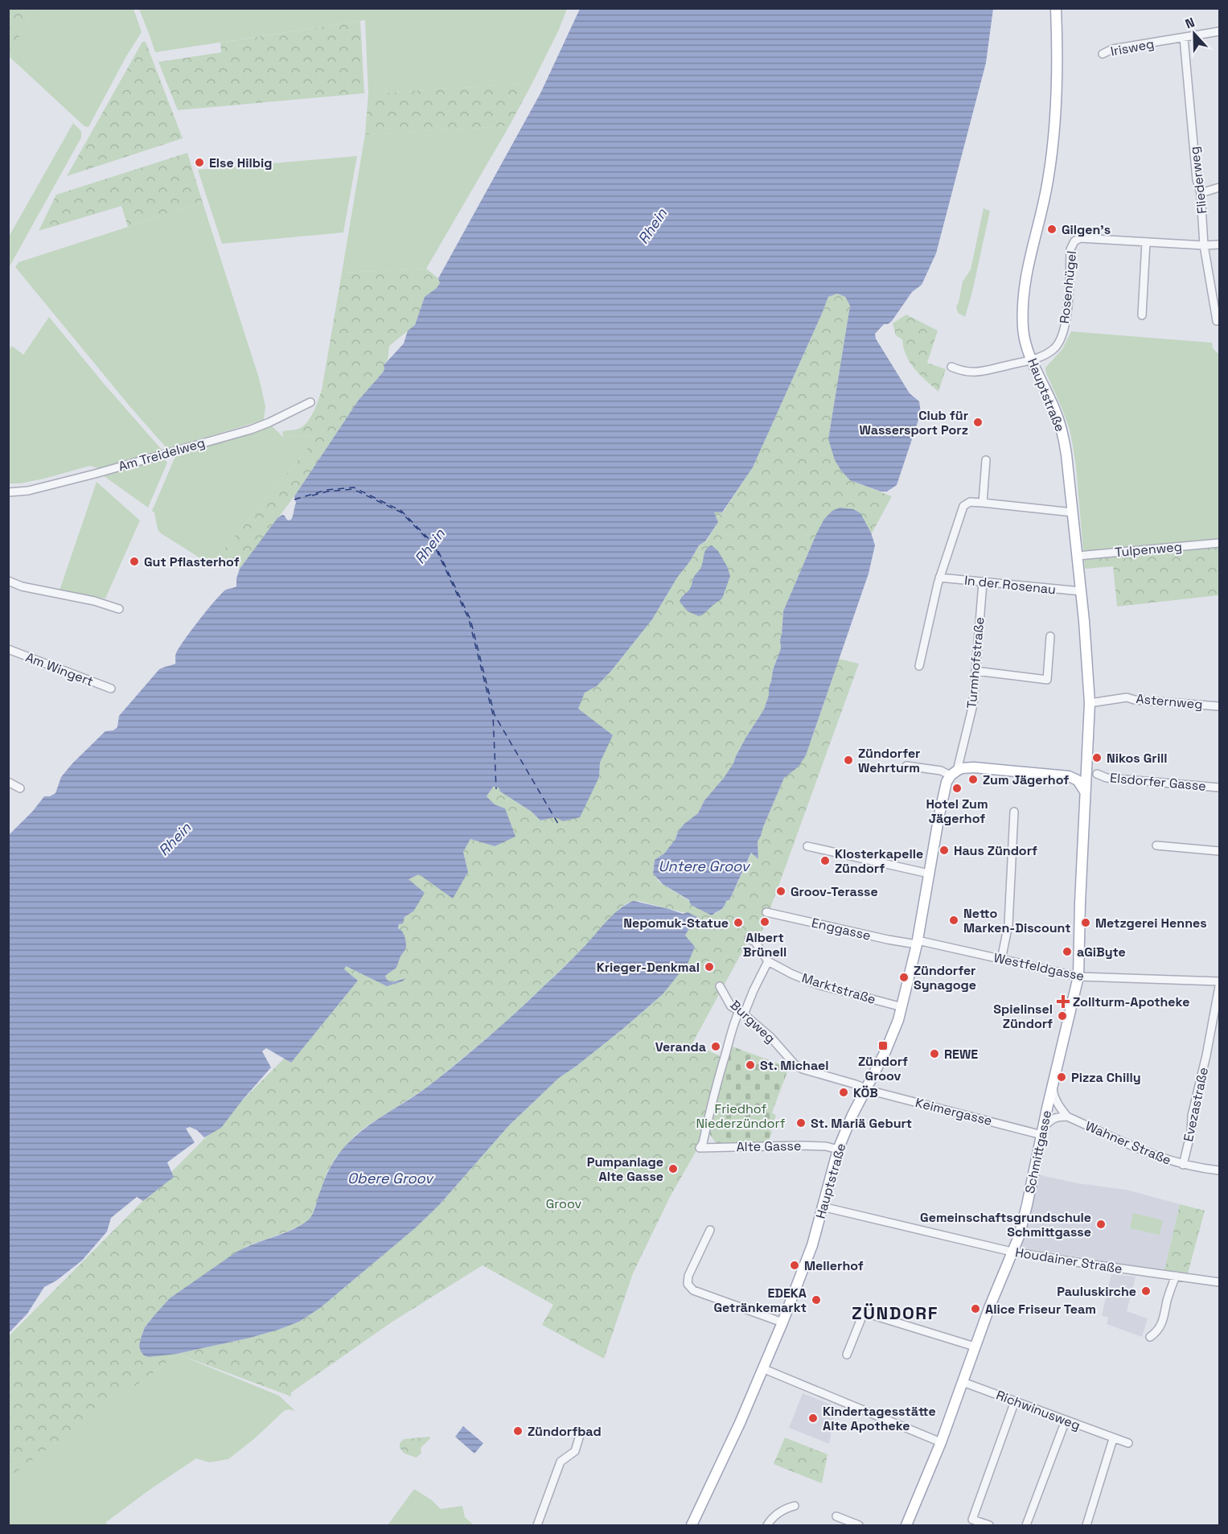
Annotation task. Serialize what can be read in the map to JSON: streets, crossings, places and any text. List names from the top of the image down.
{
  "streets": {
    "main road": ["Hauptstraße", "Schmittgasse"],
    "street": [
      "Irisweg",
      "Fliederweg",
      "Rosenhügel",
      "Am Treidelweg",
      "Tulpenweg",
      "In der Rosenau",
      "Turmhofstraße",
      "Am Wingert",
      "Asternweg",
      "Elsdorfer Gasse",
      "Enggasse",
      "Westfeldgasse",
      "Marktstraße",
      "Burgweg",
      "Evezastraße",
      "Keimergasse",
      "Wahner Straße",
      "Alte Gasse",
      "Houdainer Straße",
      "Richwinusweg"
    ]
  },
  "crossings": [
    ["Irisweg", "Fliederweg"],
    ["Fliederweg", "Rosenhügel"],
    ["Rosenhügel", "Hauptstraße"],
    ["Hauptstraße", "Tulpenweg"],
    ["Hauptstraße", "In der Rosenau"],
    ["Hauptstraße", "Turmhofstraße"],
    ["Hauptstraße", "Asternweg"],
    ["Hauptstraße", "Enggasse"],
    ["Hauptstraße", "Westfeldgasse"],
    ["Hauptstraße", "Marktstraße"],
    ["Hauptstraße", "Burgweg"],
    ["Hauptstraße", "Keimergasse"],
    ["Hauptstraße", "Alte Gasse"],
    ["Hauptstraße", "Schmittgasse"],
    ["Hauptstraße", "Houdainer Straße"],
    ["In der Rosenau", "Turmhofstraße"],
    ["Enggasse", "Westfeldgasse"],
    ["Westfeldgasse", "Schmittgasse"],
    ["Burgweg", "Keimergasse"],
    ["Burgweg", "Alte Gasse"],
    ["Evezastraße", "Wahner Straße"],
    ["Keimergasse", "Schmittgasse"],
    ["Schmittgasse", "Houdainer Straße"],
    ["Schmittgasse", "Richwinusweg"]
  ],
  "districts": ["ZÜNDORF"],
  "water": ["Rhein", "Untere Groov", "Obere Groov"],
  "parks": ["Friedhof Niederzündorf", "Groov"],
  "places": {
    "other": [
      "Else Hilbig",
      "Gilgen's",
      "Club für Wassersport Porz",
      "Gut Pflasterhof",
      "Nikos Grill",
      "Zündorfer Wehrturm",
      "Zum Jägerhof",
      "Hotel Zum Jägerhof",
      "Haus Zündorf",
      "Klosterkapelle Zündorf",
      "Groov-Terasse",
      "Netto Marken-Discount",
      "Albert Brünell",
      "Nepomuk-Statue",
      "Metzgerei Hennes",
      "aGiByte",
      "Krieger-Denkmal",
      "Zündorfer Synagoge",
      "Spielinsel Zündorf",
      "Veranda",
      "REWE",
      "St. Michael",
      "Pizza Chilly",
      "KÖB",
      "St. Mariä Geburt",
      "Pumpanlage Alte Gasse",
      "Gemeinschaftsgrundschule Schmittgasse",
      "Mellerhof",
      "Pauluskirche",
      "EDEKA Getränkemarkt",
      "Alice Friseur Team",
      "Kindertagesstätte Alte Apotheke",
      "Zündorfbad"
    ],
    "health": ["Zollturm-Apotheke"],
    "transit": ["Zündorf Groov"]
  },
  "north": "top"
}
